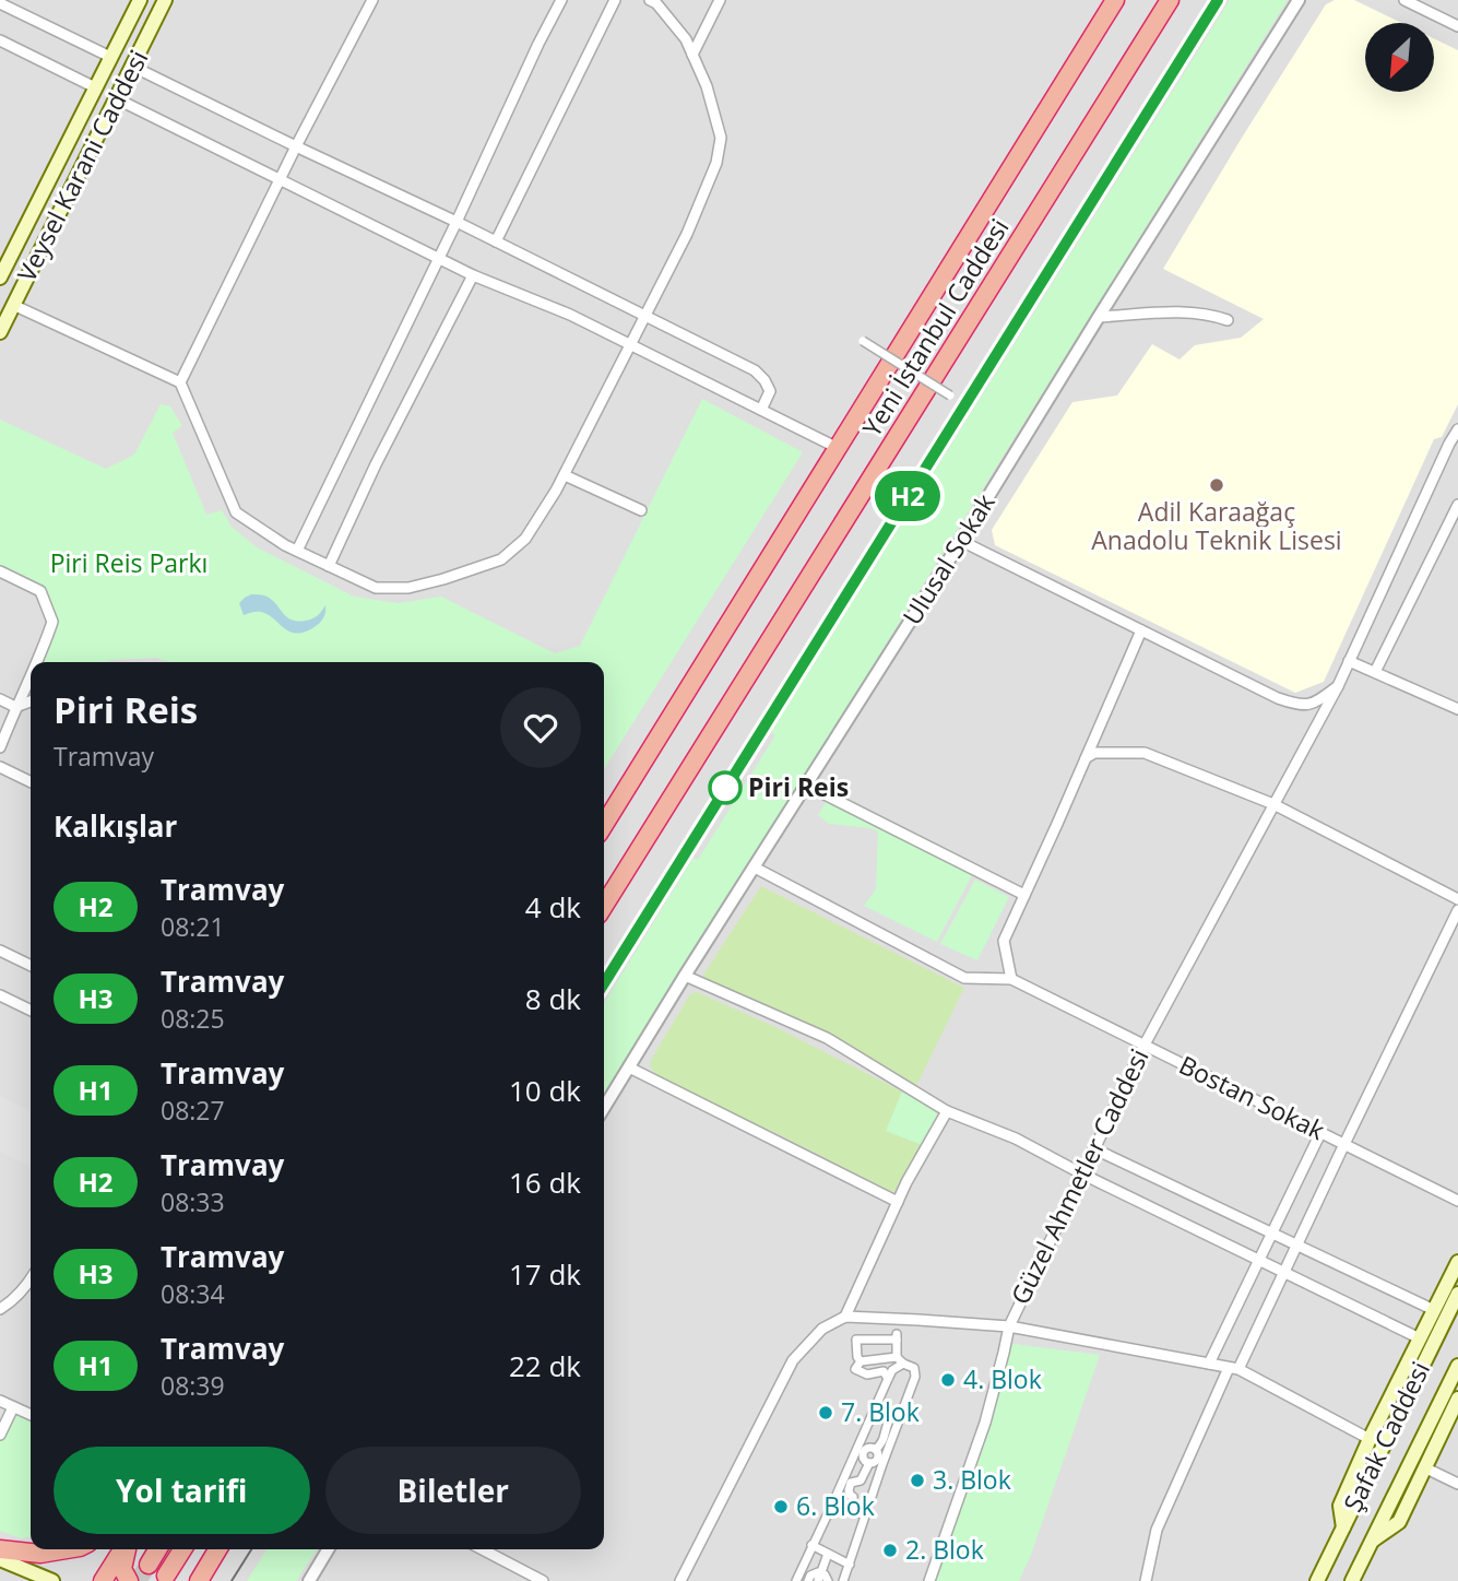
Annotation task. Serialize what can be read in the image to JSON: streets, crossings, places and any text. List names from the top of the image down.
{
  "streets": {
    "highway": ["Yeni İstanbul Caddesi"],
    "main road": ["Veysel Karani Caddesi", "Şafak Caddesi"],
    "street": ["Ulusal Sokak", "Bostan Sokak", "Güzel Ahmetler Caddesi"]
  },
  "crossings": [
    ["Ulusal Sokak", "Bostan Sokak"],
    ["Bostan Sokak", "Güzel Ahmetler Caddesi"]
  ],
  "parks": ["Piri Reis Parkı"],
  "places": [
    "Adil Karaağaç Anadolu Teknik Lisesi",
    "Piri Reis",
    "4. Blok",
    "7. Blok",
    "3. Blok",
    "6. Blok",
    "2. Blok"
  ],
  "lines": ["tram line H2"],
  "north": "bottom left",
  "page": {
    "on_map": "H2",
    "heading": [
      ["Piri Reis", "Tramvay"],
      "Kalkışlar"
    ],
    "list": [
      {
        "mark": "H2",
        "name": "Tramvay",
        "note": "08:21",
        "value": "4 dk"
      },
      {
        "mark": "H3",
        "name": "Tramvay",
        "note": "08:25",
        "value": "8 dk"
      },
      {
        "mark": "H1",
        "name": "Tramvay",
        "note": "08:27",
        "value": "10 dk"
      },
      {
        "mark": "H2",
        "name": "Tramvay",
        "note": "08:33",
        "value": "16 dk"
      },
      {
        "mark": "H3",
        "name": "Tramvay",
        "note": "08:34",
        "value": "17 dk"
      },
      {
        "mark": "H1",
        "name": "Tramvay",
        "note": "08:39",
        "value": "22 dk"
      }
    ],
    "buttons": ["Yol tarifi", "Biletler"]
  }
}
